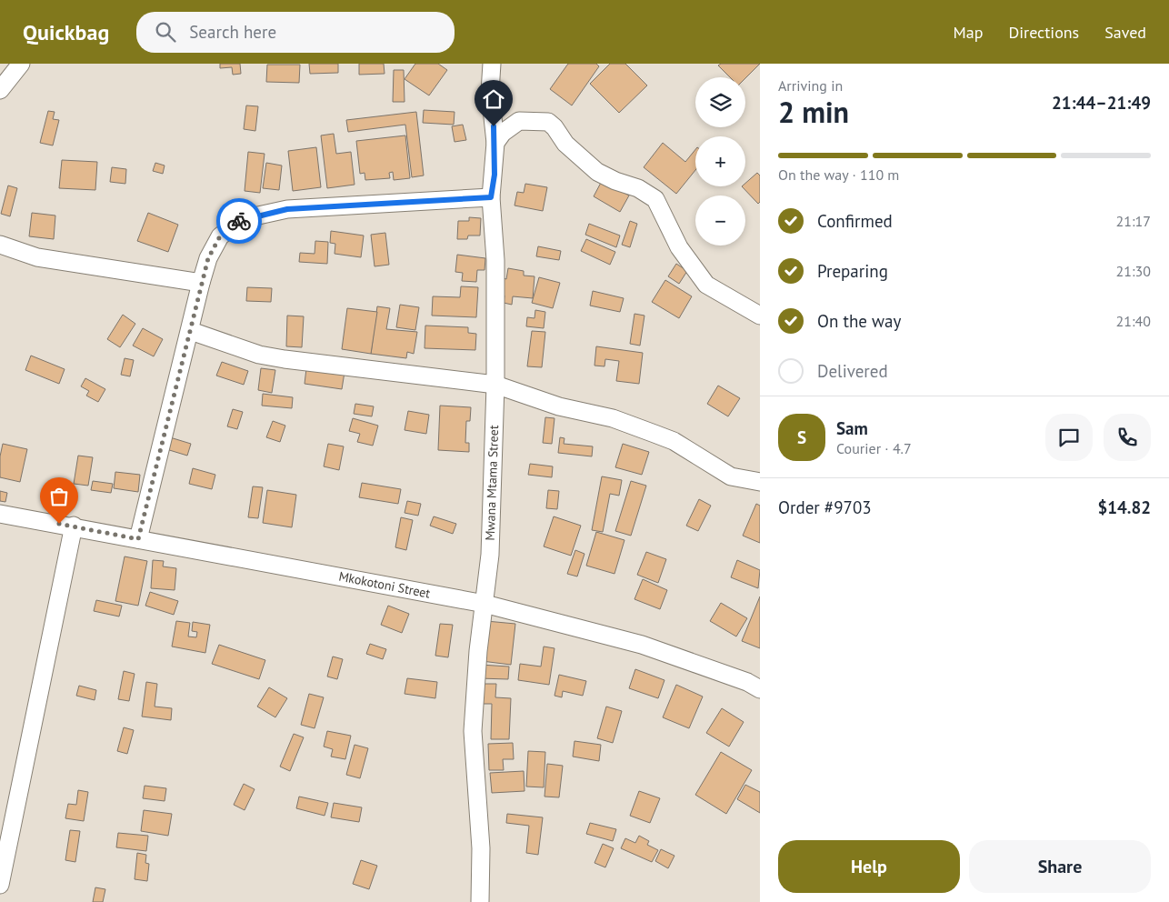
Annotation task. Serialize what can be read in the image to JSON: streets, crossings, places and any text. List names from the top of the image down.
{
  "streets": {
    "street": ["Mwana Mtama Street", "Mkokotoni Street"]
  },
  "crossings": [
    ["Mwana Mtama Street", "Mkokotoni Street"]
  ],
  "page": {
    "header": "Quickbag",
    "search": "Search here",
    "nav": ["Map", "Directions", "Saved"],
    "heading": ["2 min", "Arriving in", "21:44–21:49"],
    "panel": [
      "Sam",
      "Courier · 4.7",
      "Order #9703",
      "$14.82"
    ],
    "map_buttons": ["+", "−"],
    "bar": "On the way · 110 m",
    "list": [
      ["Confirmed", "21:17"],
      ["Preparing", "21:30"],
      ["On the way", "21:40"],
      "Delivered"
    ],
    "round": "S",
    "buttons": ["Help", "Share"]
  }
}
